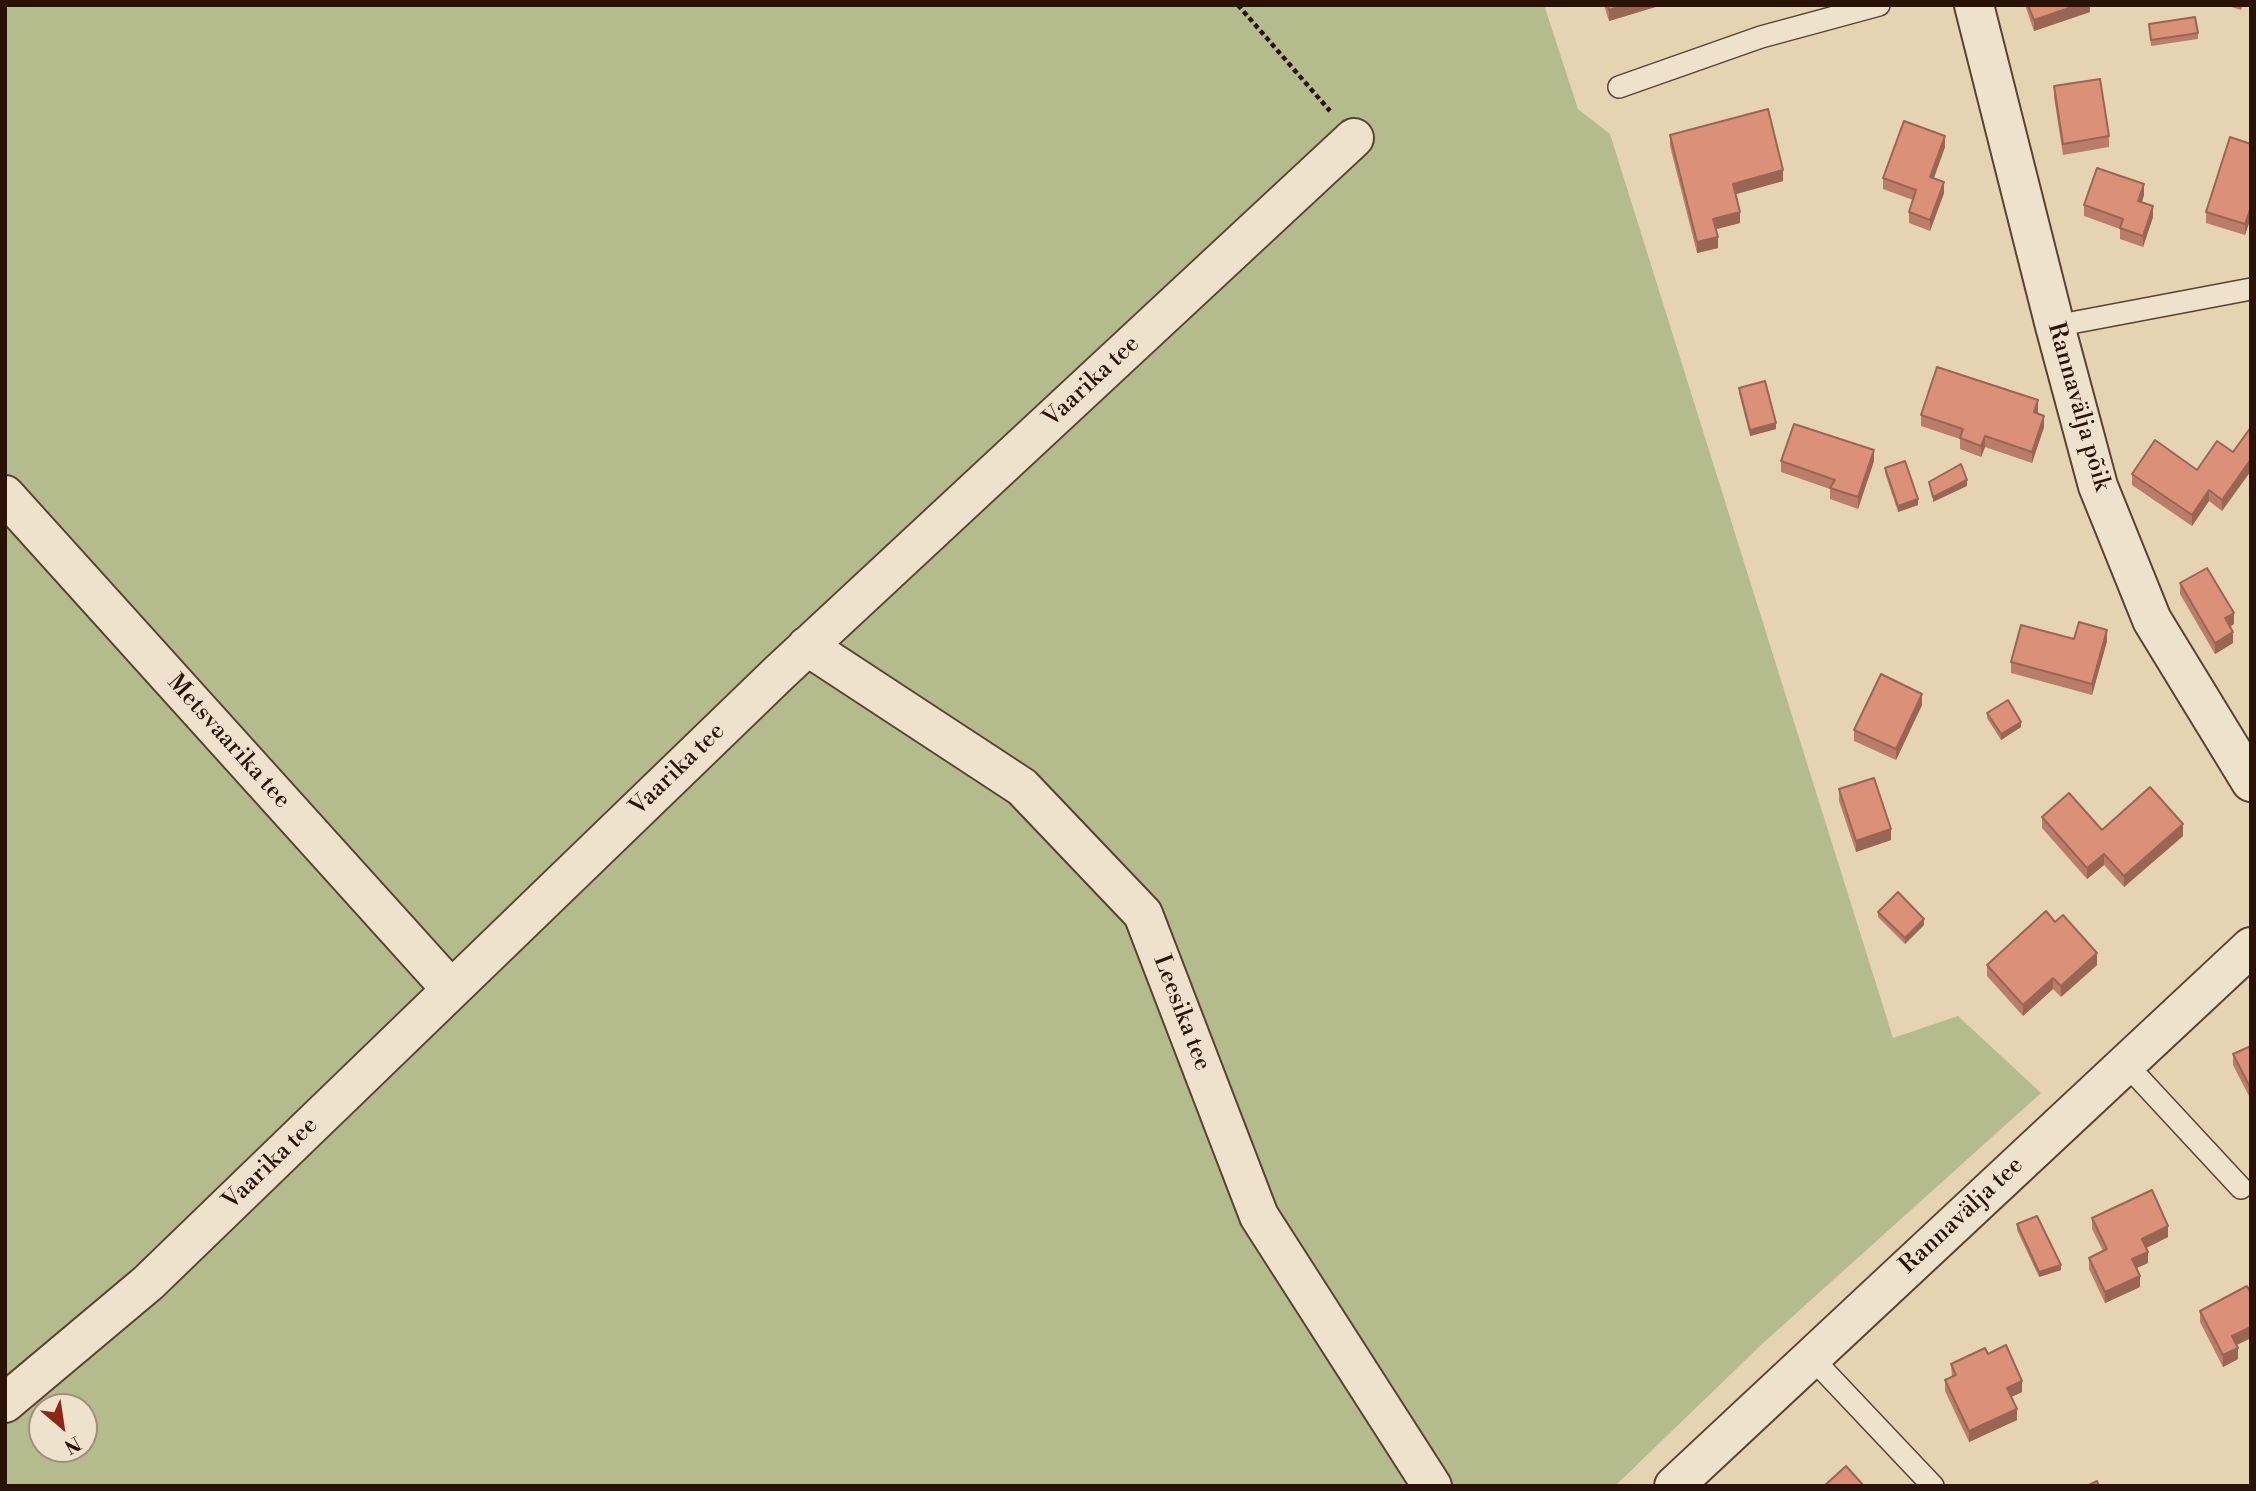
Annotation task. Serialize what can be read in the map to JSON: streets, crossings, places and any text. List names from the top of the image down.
{
  "streets": {
    "street": [
      "Vaarika tee",
      "Rannavälja põik",
      "Metsvaarika tee",
      "Leesika tee",
      "Rannavälja tee"
    ]
  },
  "crossings": [
    ["Vaarika tee", "Metsvaarika tee"],
    ["Vaarika tee", "Leesika tee"]
  ],
  "north": "bottom right"
}
